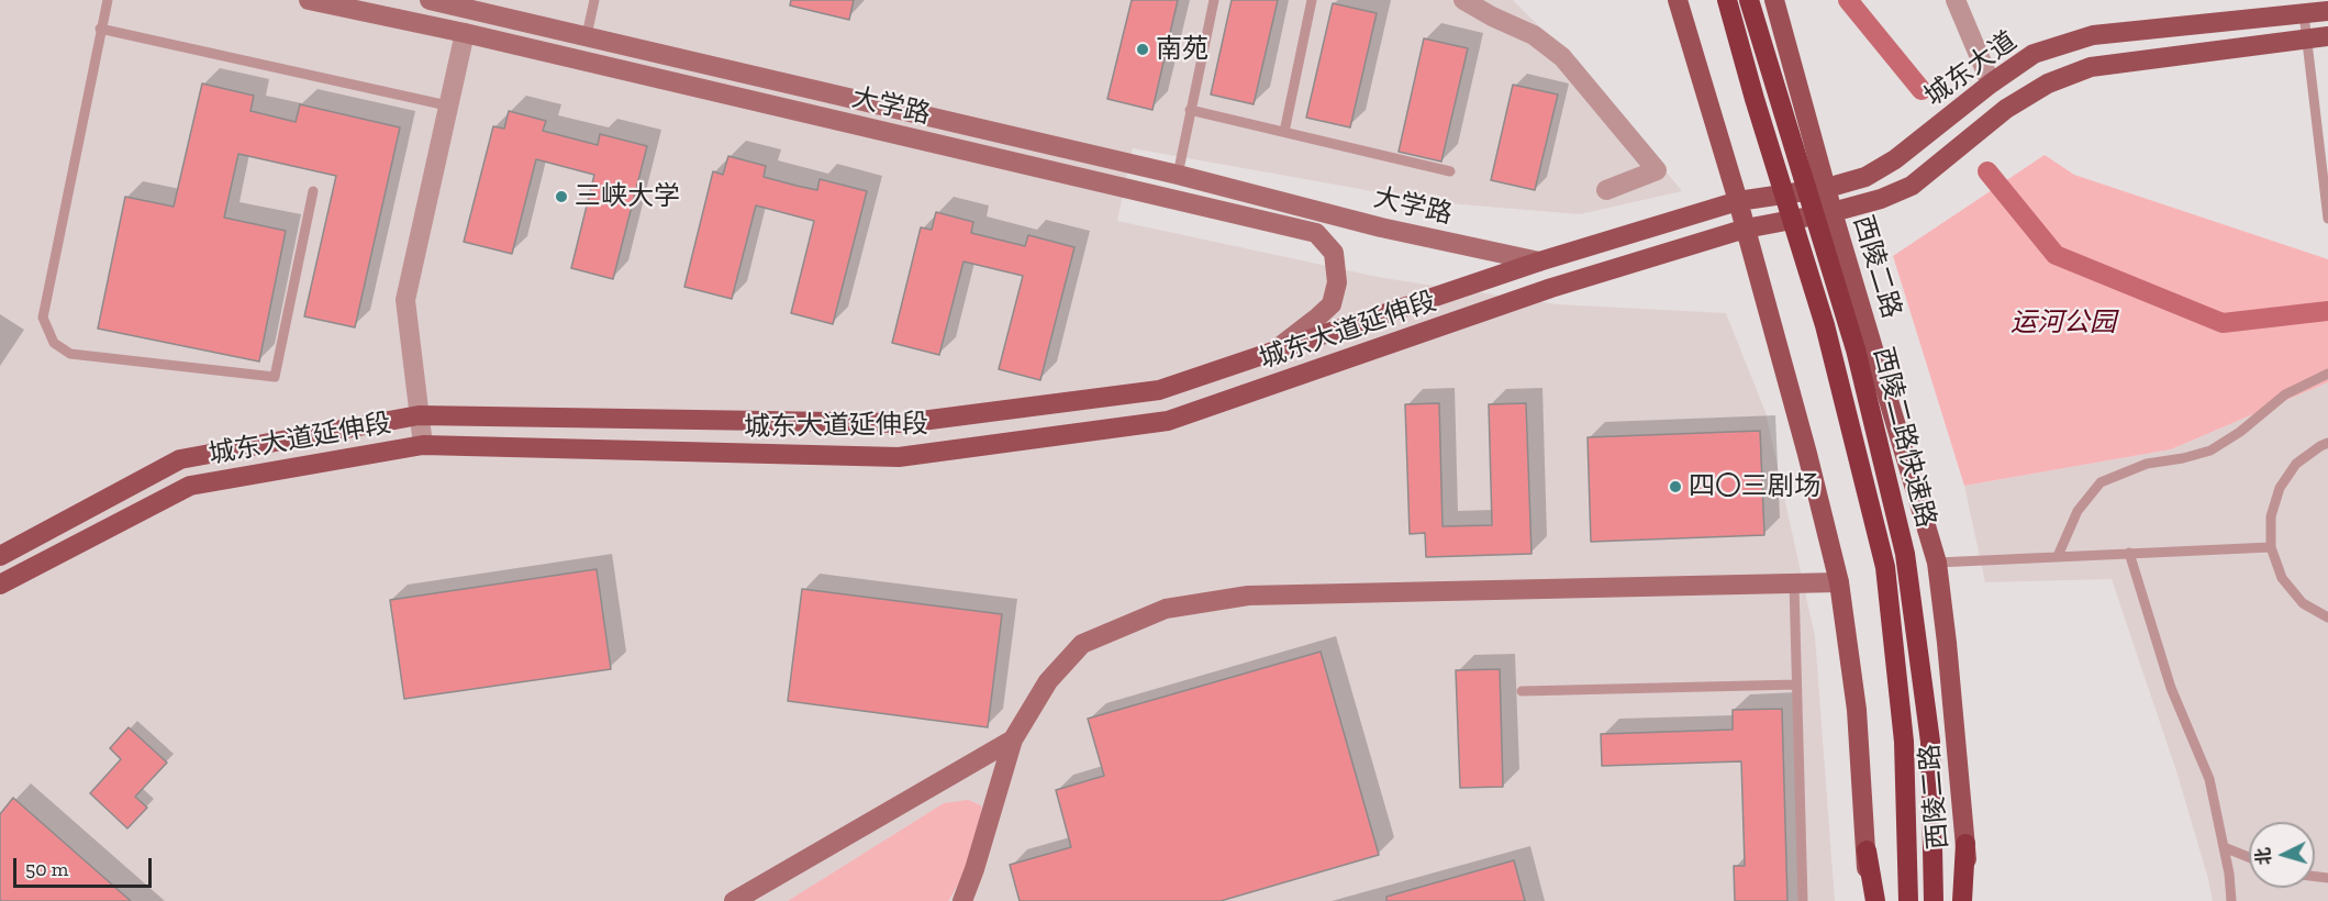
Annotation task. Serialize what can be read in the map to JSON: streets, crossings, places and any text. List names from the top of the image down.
{
  "streets": {
    "highway": ["西陵二路快速路"],
    "main road": [
      "城东大道",
      "大学路",
      "西陵二路",
      "城东大道延伸段"
    ]
  },
  "crossings": [
    ["城东大道", "西陵二路"],
    ["城东大道", "城东大道延伸段"],
    ["大学路", "城东大道延伸段"]
  ],
  "parks": ["运河公园"],
  "places": ["南苑", "三峡大学", "四〇三剧场"],
  "scale_bar": "50 m",
  "north": "left"
}
